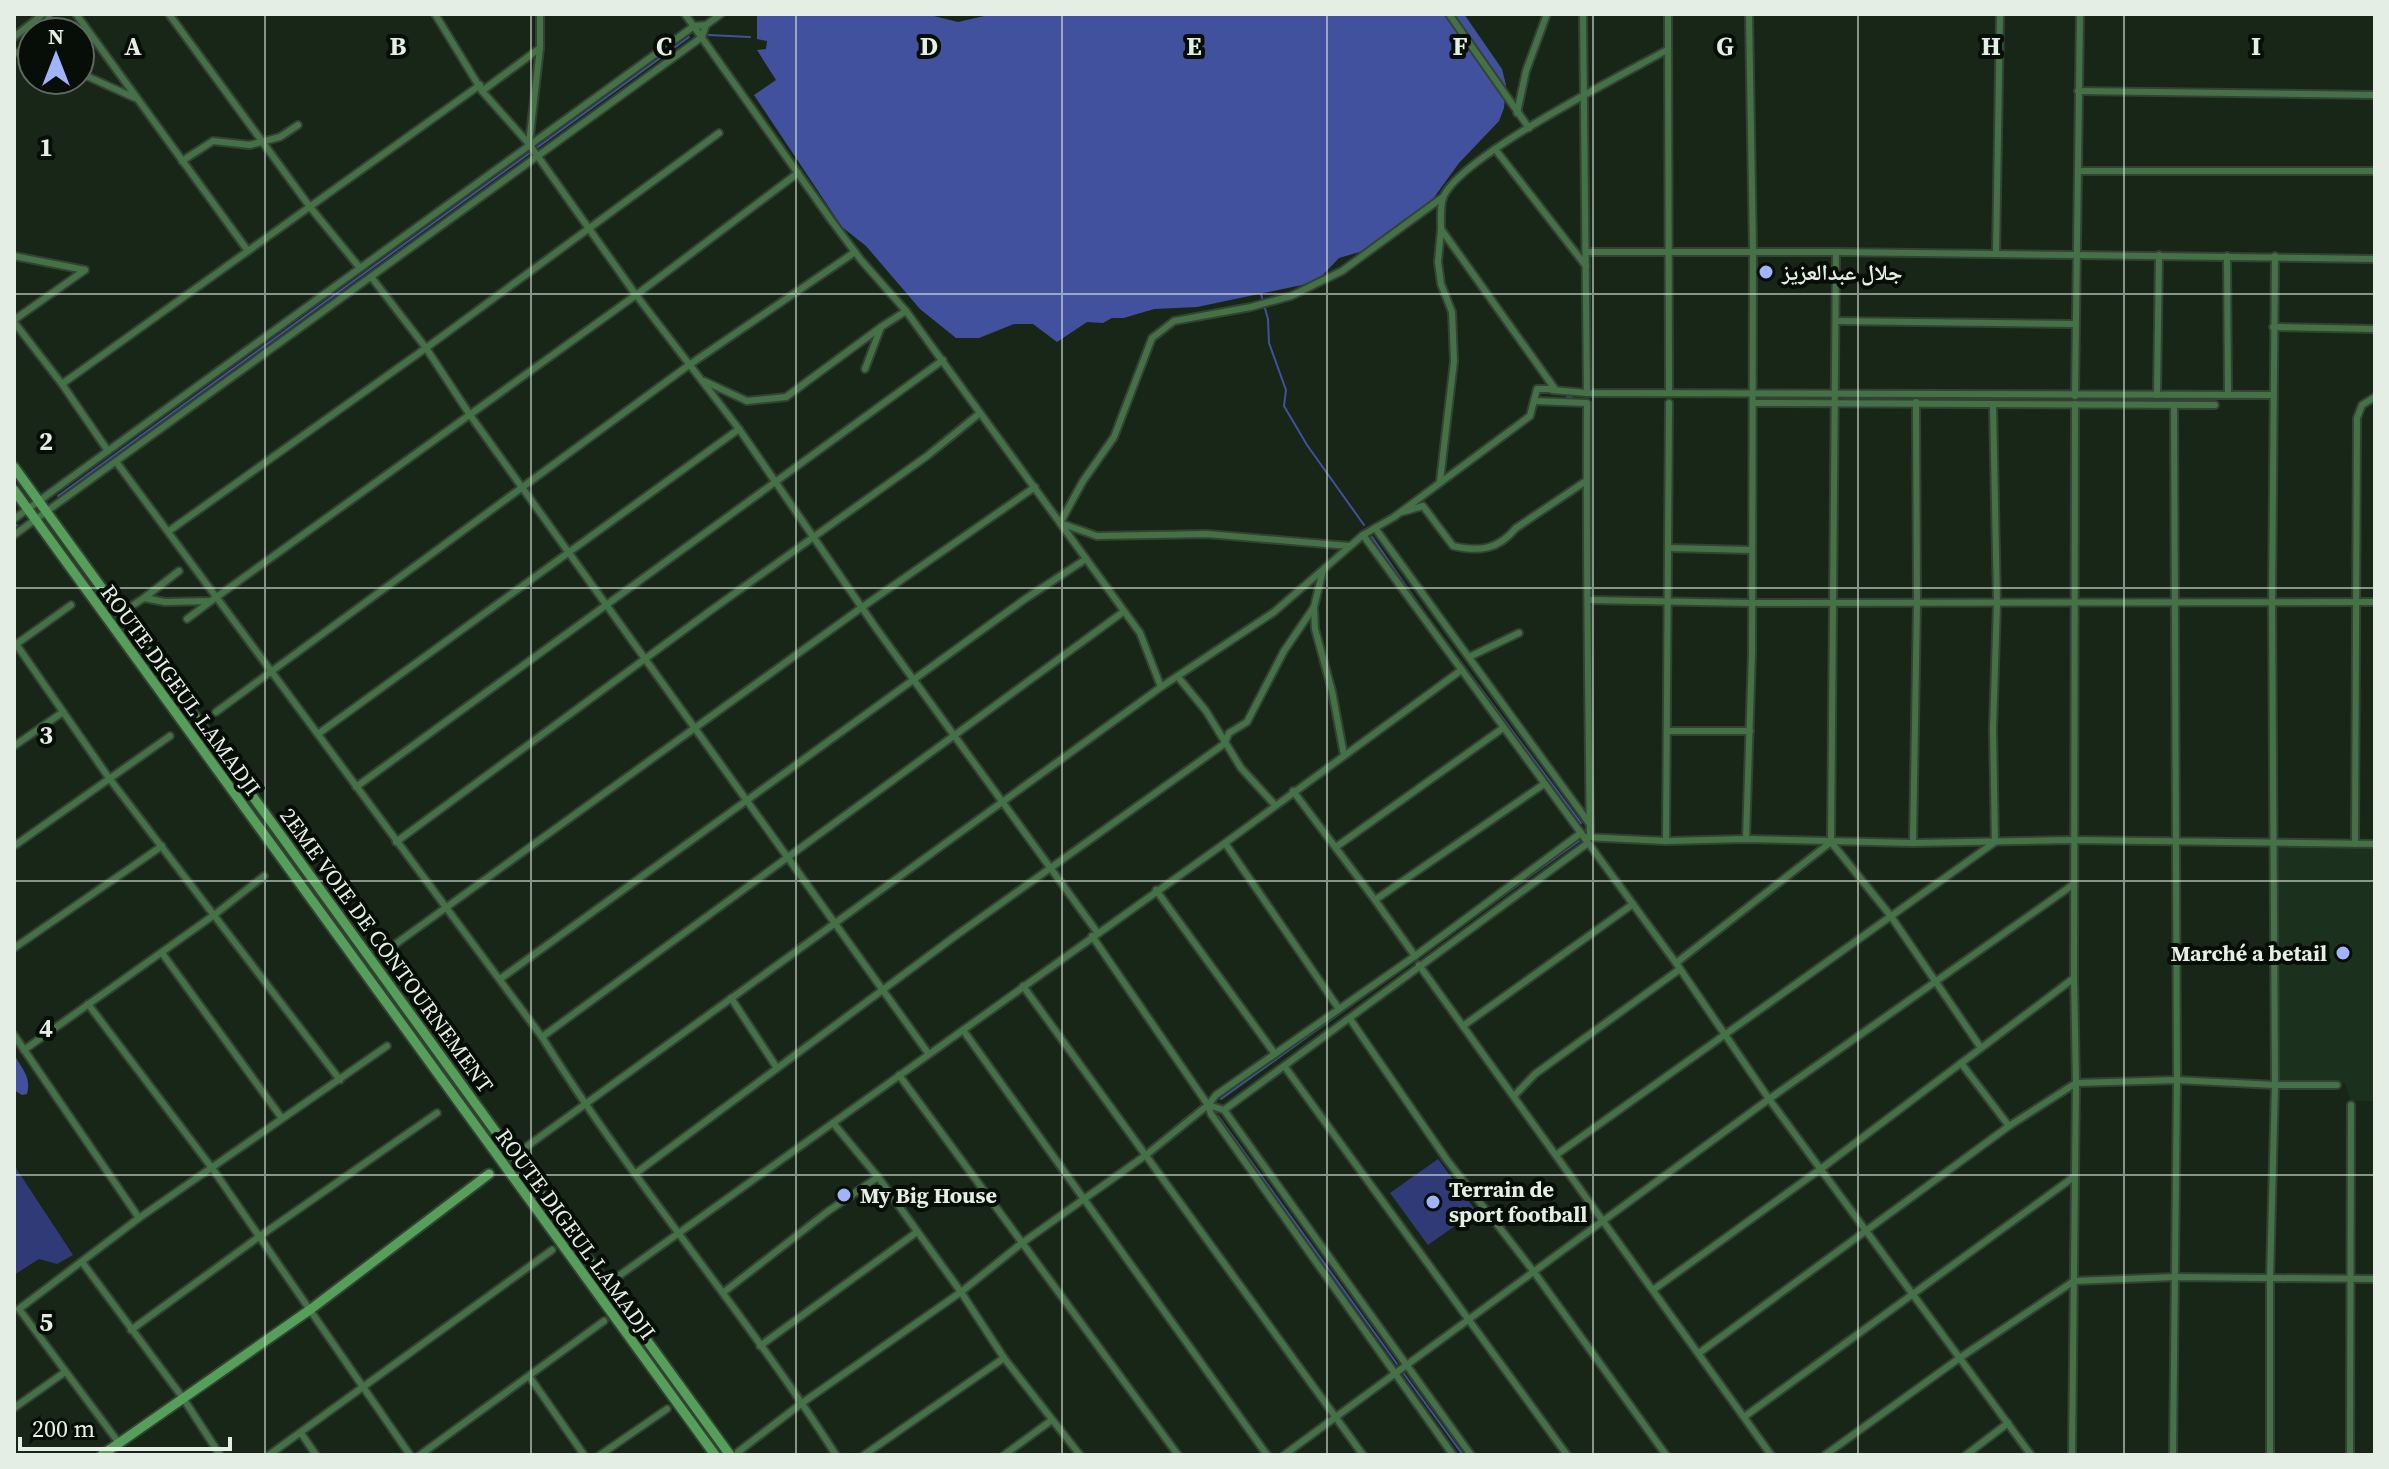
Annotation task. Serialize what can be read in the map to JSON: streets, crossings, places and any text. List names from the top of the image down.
{
  "streets": {
    "main road": ["ROUTE DIGEUL LAMADJI", "2EME VOIE DE CONTOURNEMENT"]
  },
  "places": [
    "جلال عبدالعزيز",
    "Marché a betail",
    "My Big House",
    "Terrain de sport football"
  ],
  "scale_bar": "200 m",
  "north": "top",
  "grid": {
    "columns": [
      "A",
      "B",
      "C",
      "D",
      "E",
      "F",
      "G",
      "H",
      "I"
    ],
    "rows": [
      "1",
      "2",
      "3",
      "4",
      "5"
    ]
  }
}
